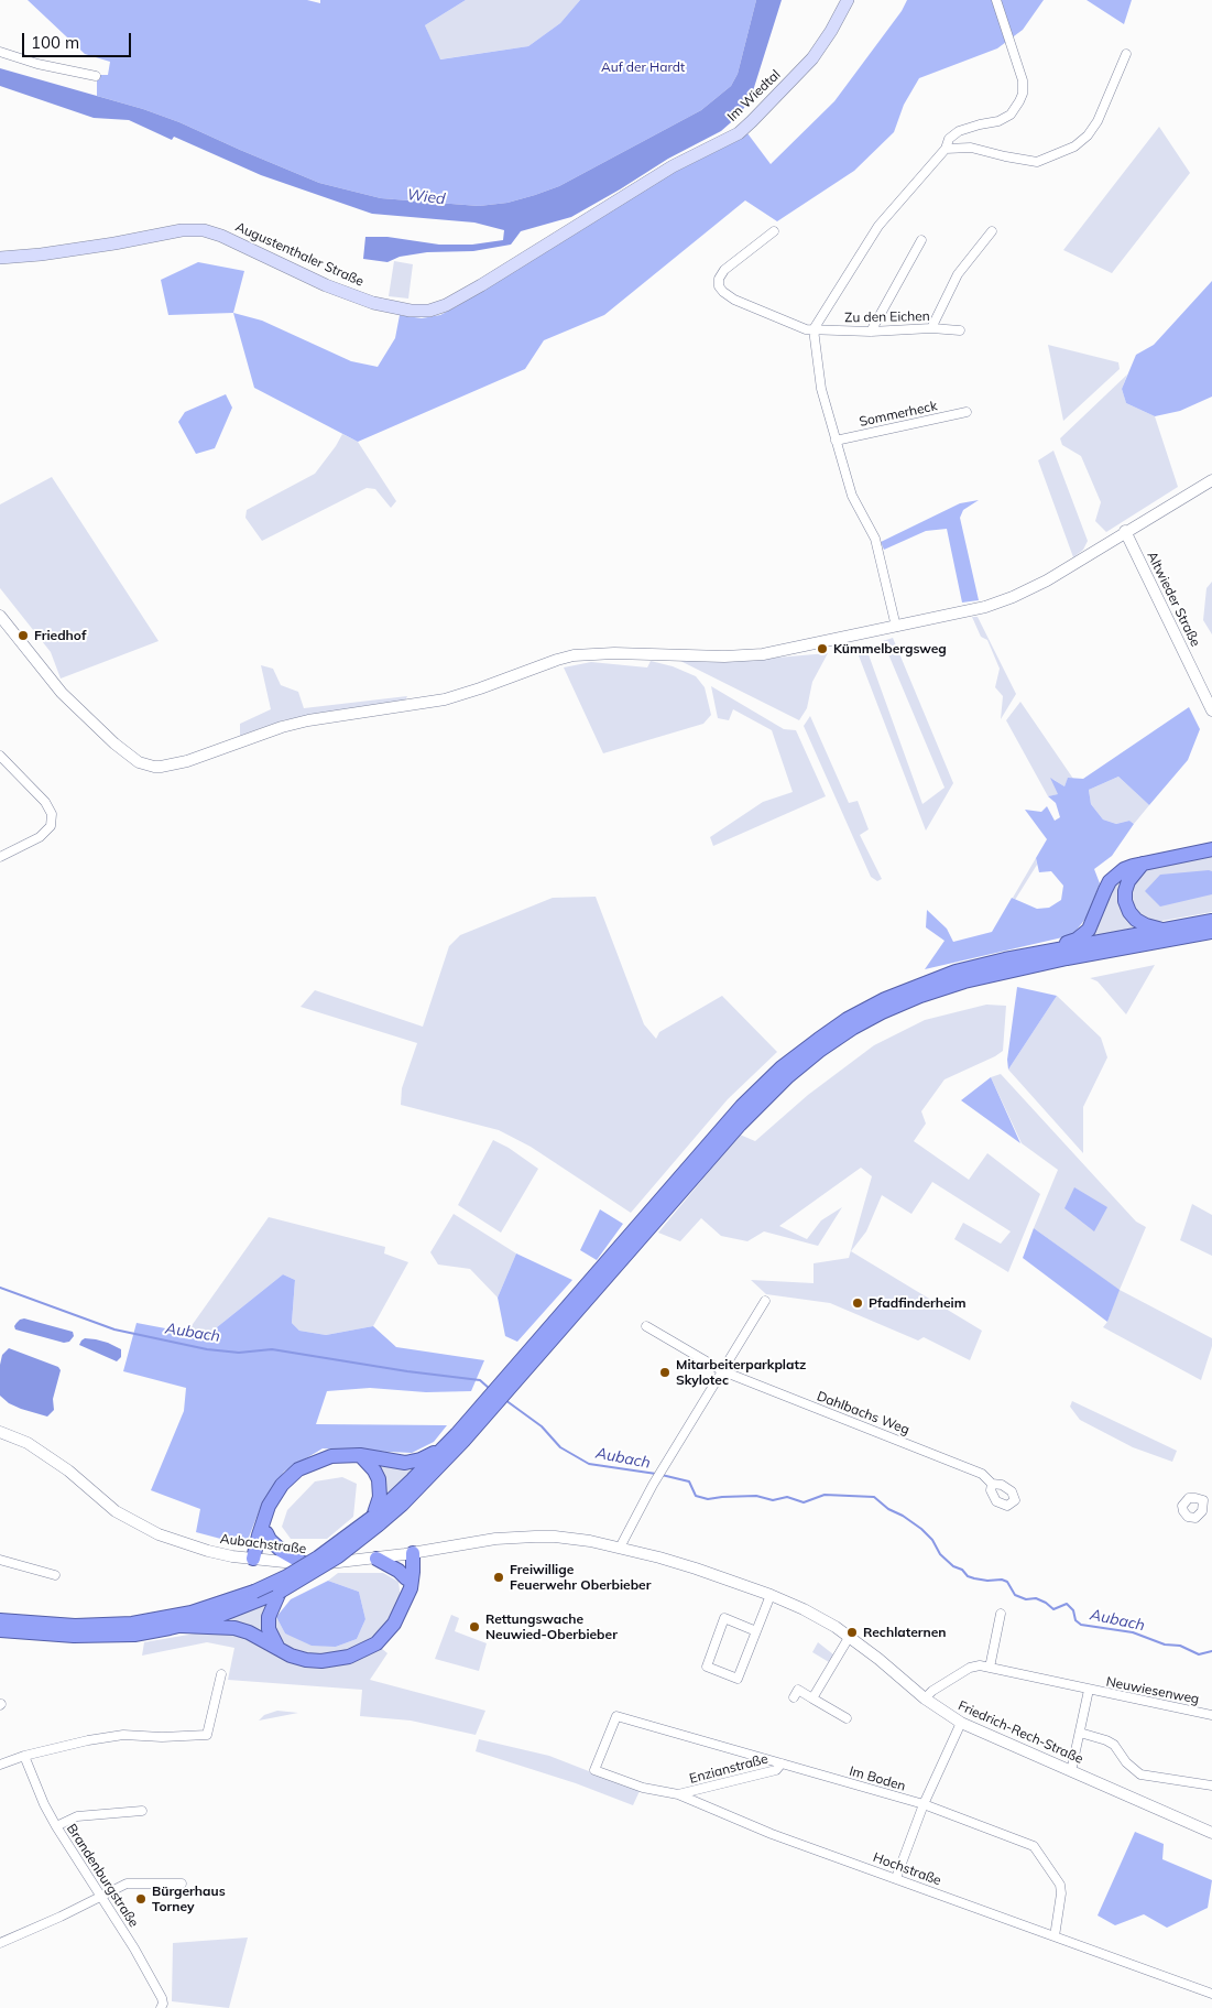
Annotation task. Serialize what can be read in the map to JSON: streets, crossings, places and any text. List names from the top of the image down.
{
  "streets": {
    "main road": ["Im Wiedtal", "Augustenthaler Straße"],
    "street": [
      "Zu den Eichen",
      "Sommerheck",
      "Altwieder Straße",
      "Dahlbachs Weg",
      "Aubachstraße",
      "Neuwiesenweg",
      "Friedrich-Rech-Straße",
      "Enzianstraße",
      "Im Boden",
      "Hochstraße",
      "Brandenburgstraße"
    ]
  },
  "crossings": [
    ["Im Wiedtal", "Augustenthaler Straße"],
    ["Aubachstraße", "Friedrich-Rech-Straße"],
    ["Neuwiesenweg", "Friedrich-Rech-Straße"],
    ["Enzianstraße", "Im Boden"],
    ["Enzianstraße", "Hochstraße"],
    ["Im Boden", "Hochstraße"]
  ],
  "water": ["Wied", "Aubach"],
  "parks": ["Auf der Hardt"],
  "places": [
    "Friedhof",
    "Kümmelbergsweg",
    "Pfadfinderheim",
    "Mitarbeiterparkplatz Skylotec",
    "Freiwillige Feuerwehr Oberbieber",
    "Rettungswache Neuwied-Oberbieber",
    "Rechlaternen",
    "Bürgerhaus Torney"
  ],
  "scale_bar": "100 m"
}
